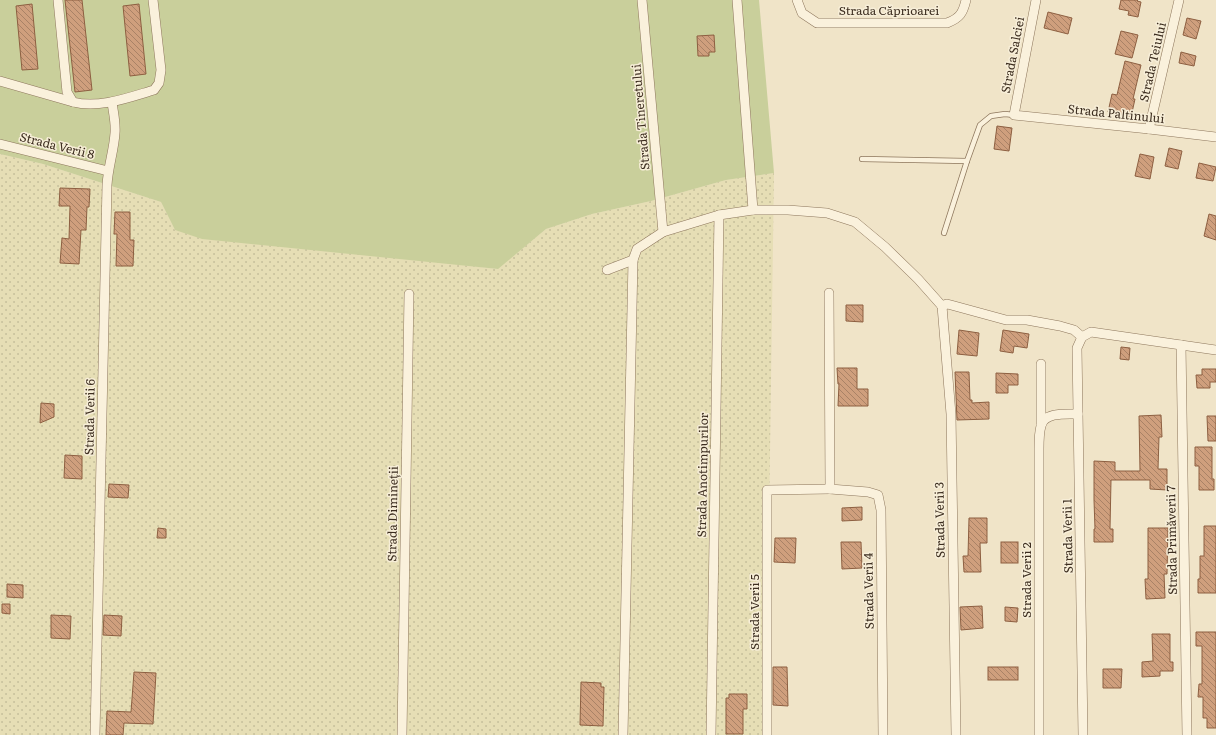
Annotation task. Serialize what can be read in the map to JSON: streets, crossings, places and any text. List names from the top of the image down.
{
  "streets": {
    "street": [
      "Strada Căprioarei",
      "Strada Salciei",
      "Strada Teiului",
      "Strada Paltinului",
      "Strada Tineretului",
      "Strada Verii 8",
      "Strada Verii 6",
      "Strada Anotimpurilor",
      "Strada Dimineții",
      "Strada Verii 3",
      "Strada Verii 1",
      "Strada Primăverii 7",
      "Strada Verii 2",
      "Strada Verii 4",
      "Strada Verii 5"
    ]
  },
  "crossings": [
    ["Strada Salciei", "Strada Paltinului"],
    ["Strada Teiului", "Strada Paltinului"],
    ["Strada Verii 8", "Strada Verii 6"],
    ["Strada Verii 4", "Strada Verii 5"]
  ]
}
